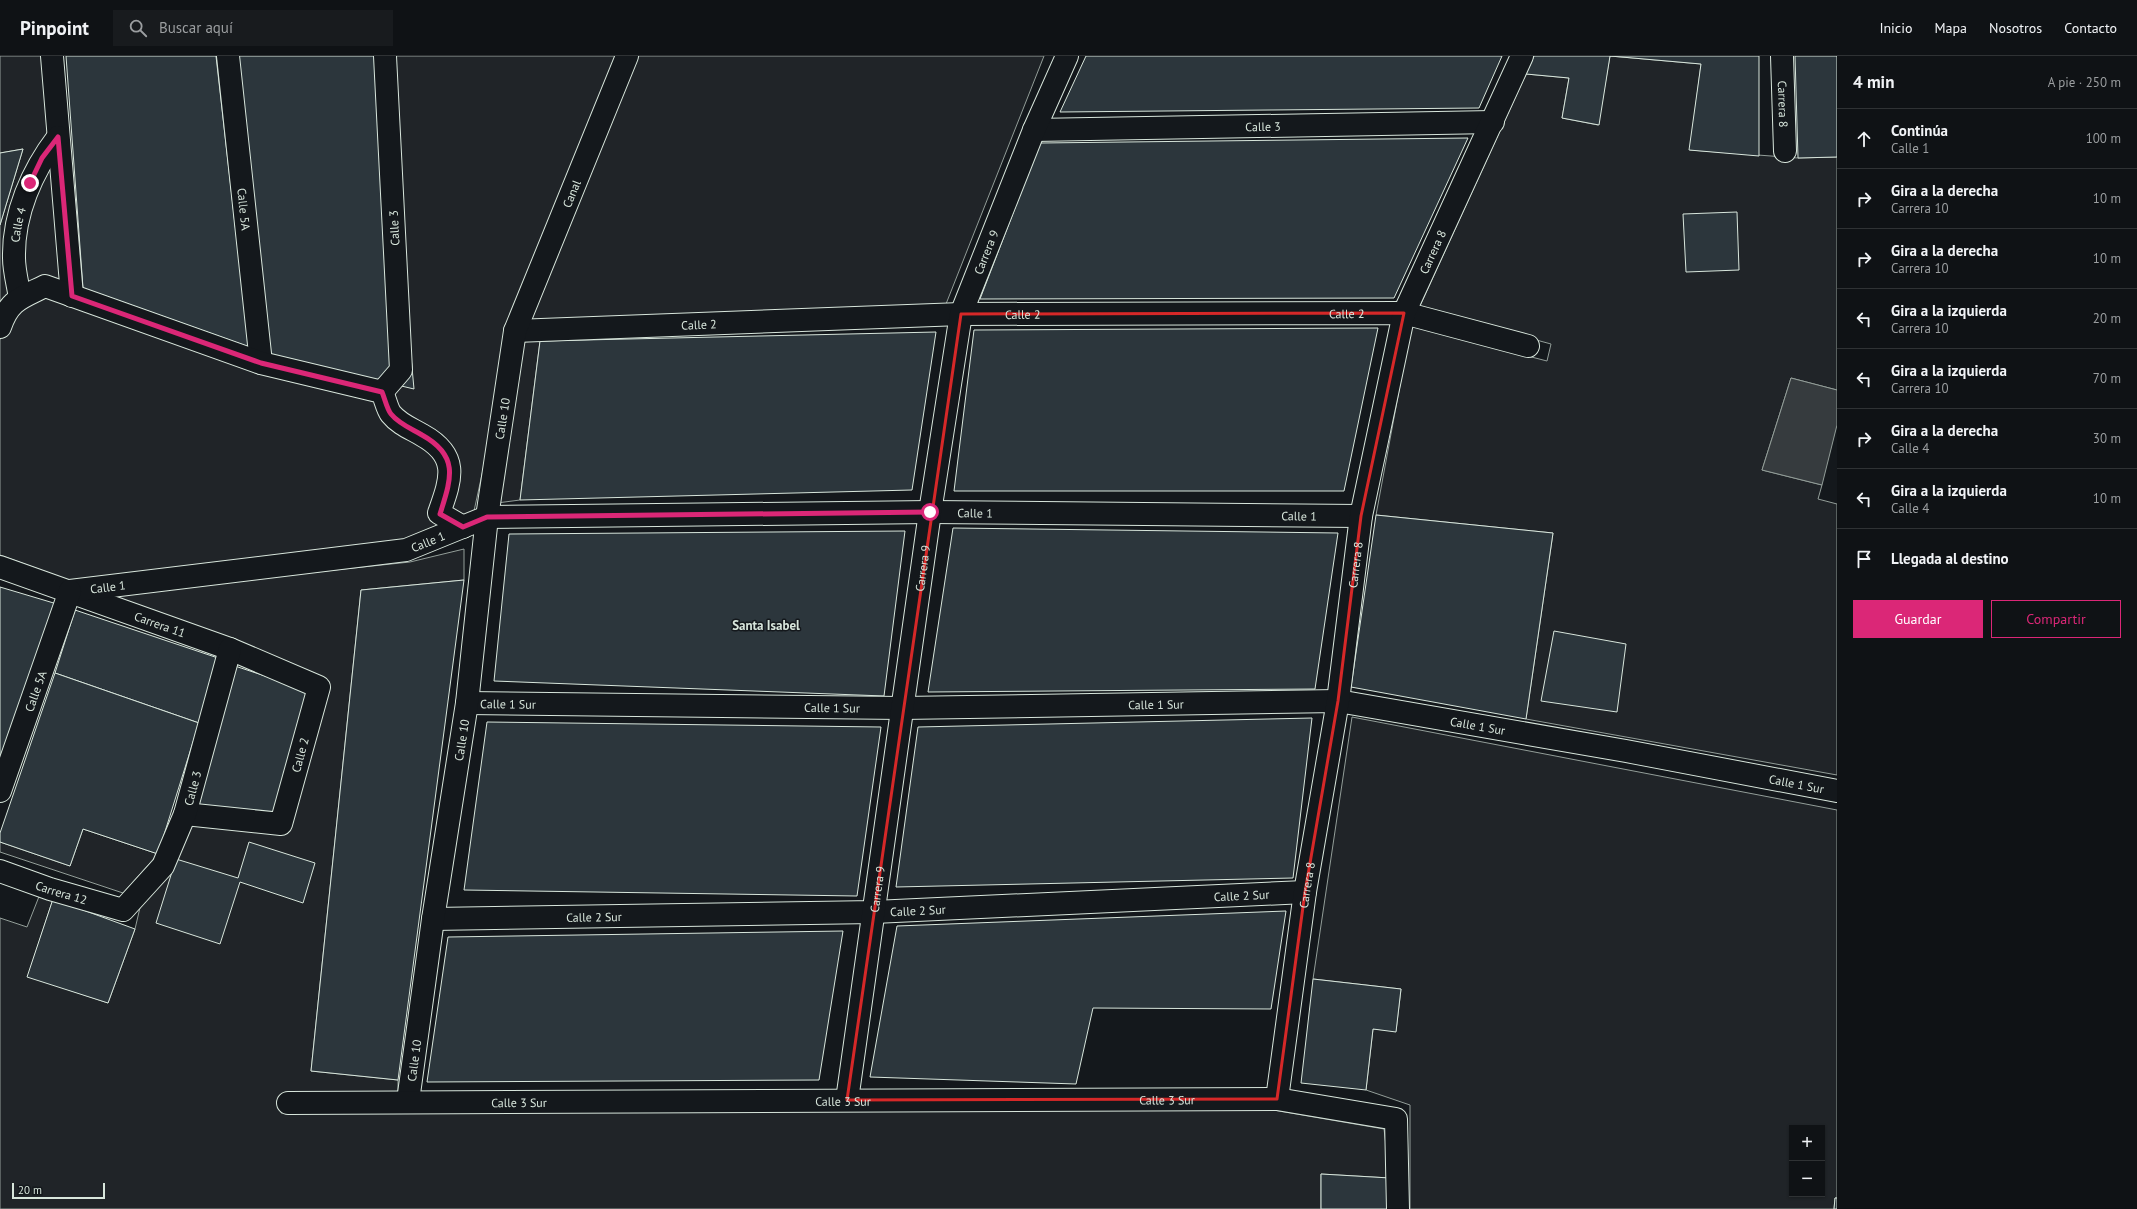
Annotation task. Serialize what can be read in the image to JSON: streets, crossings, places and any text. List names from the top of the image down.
{
  "streets": {
    "street": [
      "Carrera 8",
      "Calle 3",
      "Canal",
      "Calle 5A",
      "Calle 4",
      "Carrera 9",
      "Calle 2",
      "Calle 10",
      "Calle 1",
      "Carrera 11",
      "Calle 1 Sur",
      "Carrera 12",
      "Calle 2 Sur",
      "Calle 3 Sur"
    ]
  },
  "crossings": [
    ["Carrera 8", "Calle 3"],
    ["Carrera 8", "Calle 2"],
    ["Carrera 8", "Calle 1"],
    ["Carrera 8", "Calle 1 Sur"],
    ["Carrera 8", "Calle 2 Sur"],
    ["Carrera 8", "Calle 3 Sur"],
    ["Calle 3", "Carrera 9"],
    ["Calle 3", "Calle 2"],
    ["Calle 3", "Carrera 11"],
    ["Calle 3", "Carrera 12"],
    ["Canal", "Calle 2"],
    ["Canal", "Calle 10"],
    ["Calle 5A", "Calle 1"],
    ["Calle 5A", "Carrera 11"],
    ["Carrera 9", "Calle 2"],
    ["Carrera 9", "Calle 1"],
    ["Carrera 9", "Calle 1 Sur"],
    ["Carrera 9", "Calle 2 Sur"],
    ["Carrera 9", "Calle 3 Sur"],
    ["Calle 2", "Calle 10"],
    ["Calle 2", "Carrera 11"],
    ["Calle 10", "Calle 1"],
    ["Calle 10", "Calle 1 Sur"],
    ["Calle 10", "Calle 2 Sur"],
    ["Calle 10", "Calle 3 Sur"],
    ["Calle 1", "Carrera 11"]
  ],
  "districts": ["Santa Isabel"],
  "scale_bar": "20 m",
  "page": {
    "header": "Pinpoint",
    "search": "Buscar aquí",
    "nav": [
      "Inicio",
      "Mapa",
      "Nosotros",
      "Contacto"
    ],
    "heading": ["4 min", "A pie · 250 m"],
    "list": [
      ["Continúa", "Calle 1", "100 m"],
      ["Gira a la derecha", "Carrera 10", "10 m"],
      ["Gira a la derecha", "Carrera 10", "10 m"],
      ["Gira a la izquierda", "Carrera 10", "20 m"],
      ["Gira a la izquierda", "Carrera 10", "70 m"],
      ["Gira a la derecha", "Calle 4", "30 m"],
      ["Gira a la izquierda", "Calle 4", "10 m"],
      "Llegada al destino"
    ],
    "buttons": ["Guardar", "Compartir"],
    "map_buttons": ["+", "−"],
    "scale": "20 m"
  }
}
